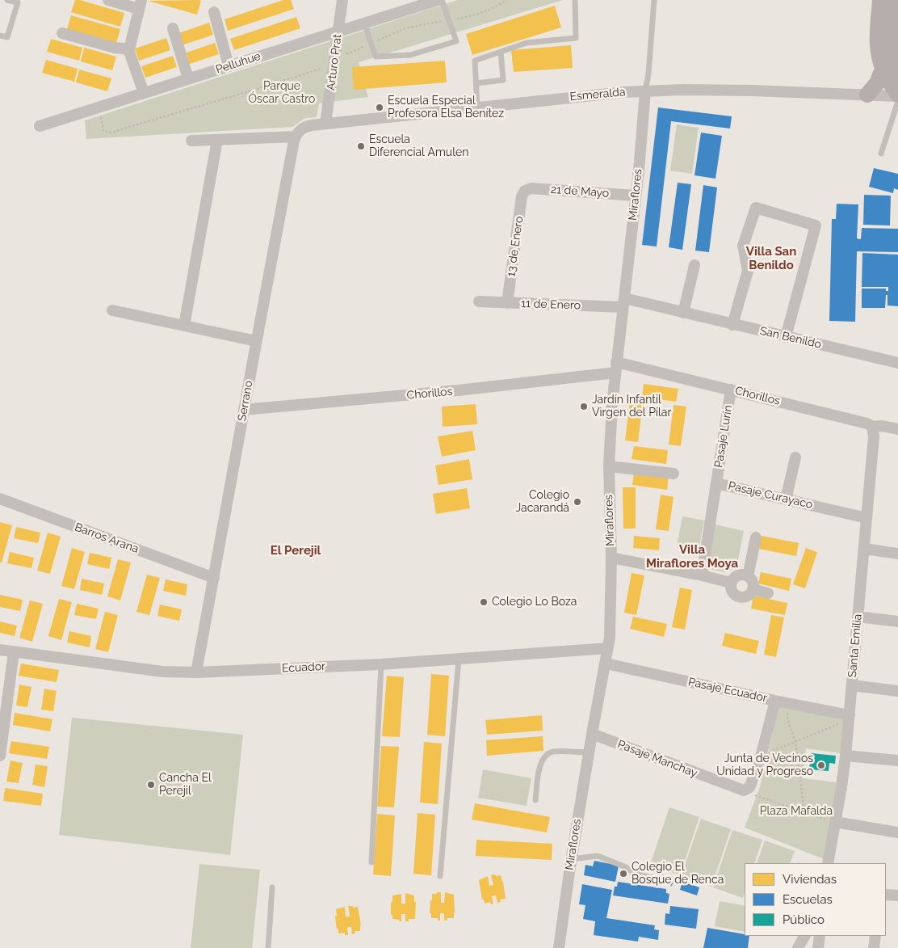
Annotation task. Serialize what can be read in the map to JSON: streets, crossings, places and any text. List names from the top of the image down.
{
  "streets": {
    "street": [
      "Arturo Prat",
      "Pelluhue",
      "Esmeralda",
      "21 de Mayo",
      "Miraflores",
      "13 de Enero",
      "11 de Enero",
      "San Benildo",
      "Chorillos",
      "Serrano",
      "Pasaje Lurín",
      "Pasaje Curayaco",
      "Barros Arana",
      "Santa Emilia",
      "Ecuador",
      "Pasaje Ecuador",
      "Pasaje Manchay"
    ]
  },
  "crossings": [
    ["Arturo Prat", "Pelluhue"],
    ["Arturo Prat", "Esmeralda"],
    ["Esmeralda", "Miraflores"],
    ["Esmeralda", "Serrano"],
    ["21 de Mayo", "Miraflores"],
    ["21 de Mayo", "13 de Enero"],
    ["Miraflores", "11 de Enero"],
    ["Miraflores", "San Benildo"],
    ["Miraflores", "Chorillos"],
    ["Miraflores", "Ecuador"],
    ["Miraflores", "Pasaje Ecuador"],
    ["Miraflores", "Pasaje Manchay"],
    ["13 de Enero", "11 de Enero"],
    ["11 de Enero", "San Benildo"],
    ["Chorillos", "Serrano"],
    ["Chorillos", "Pasaje Lurín"],
    ["Chorillos", "Santa Emilia"],
    ["Serrano", "Barros Arana"],
    ["Serrano", "Ecuador"],
    ["Pasaje Lurín", "Pasaje Curayaco"],
    ["Pasaje Curayaco", "Santa Emilia"],
    ["Santa Emilia", "Pasaje Ecuador"]
  ],
  "districts": ["Villa San Benildo", "Villa Miraflores Moya", "El Perejil"],
  "parks": ["Parque Óscar Castro", "Plaza Mafalda"],
  "places": [
    "Escuela Especial Profesora Elsa Benítez",
    "Escuela Diferencial Amulen",
    "Jardín Infantil Virgen del Pilar",
    "Colegio Jacarandá",
    "Colegio Lo Boza",
    "Junta de Vecinos Unidad y Progreso",
    "Cancha El Perejil",
    "Colegio El Bosque de Renca"
  ],
  "legend": ["Viviendas", "Escuelas", "Público"]
}
